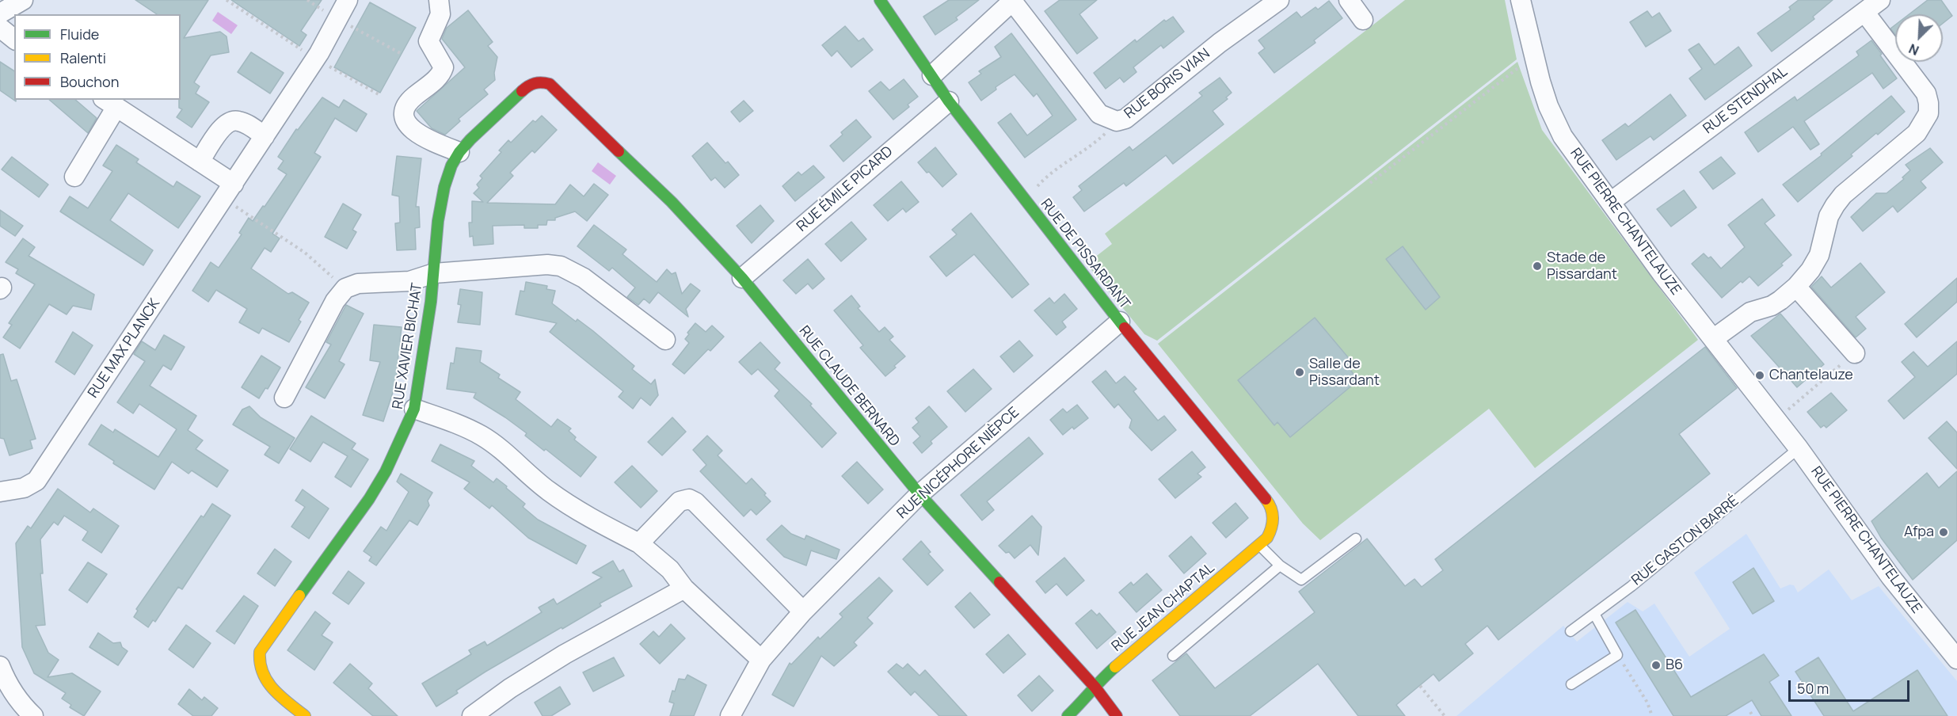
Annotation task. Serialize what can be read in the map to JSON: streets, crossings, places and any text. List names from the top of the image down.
{
  "streets": {
    "street": [
      "RUE BORIS VIAN",
      "RUE STENDHAL",
      "RUE ÉMILE PICARD",
      "RUE PIERRE CHANTELAUZE",
      "RUE DE PISSARDANT",
      "RUE XAVIER BICHAT",
      "RUE MAX PLANCK",
      "RUE CLAUDE BERNARD",
      "RUE NICÉPHORE NIÈPCE",
      "RUE JEAN CHAPTAL"
    ],
    "lane": ["RUE GASTON BARRÉ"]
  },
  "crossings": [
    ["RUE STENDHAL", "RUE PIERRE CHANTELAUZE"],
    ["RUE ÉMILE PICARD", "RUE DE PISSARDANT"],
    ["RUE ÉMILE PICARD", "RUE CLAUDE BERNARD"],
    ["RUE PIERRE CHANTELAUZE", "RUE GASTON BARRÉ"],
    ["RUE DE PISSARDANT", "RUE NICÉPHORE NIÈPCE"],
    ["RUE DE PISSARDANT", "RUE JEAN CHAPTAL"],
    ["RUE XAVIER BICHAT", "RUE CLAUDE BERNARD"],
    ["RUE CLAUDE BERNARD", "RUE NICÉPHORE NIÈPCE"],
    ["RUE CLAUDE BERNARD", "RUE JEAN CHAPTAL"]
  ],
  "places": [
    "Stade de Pissardant",
    "Salle de Pissardant",
    "Chantelauze",
    "Afpa",
    "B6"
  ],
  "legend": ["Fluide", "Ralenti", "Bouchon"],
  "scale_bar": "50 m",
  "north": "bottom left"
}
